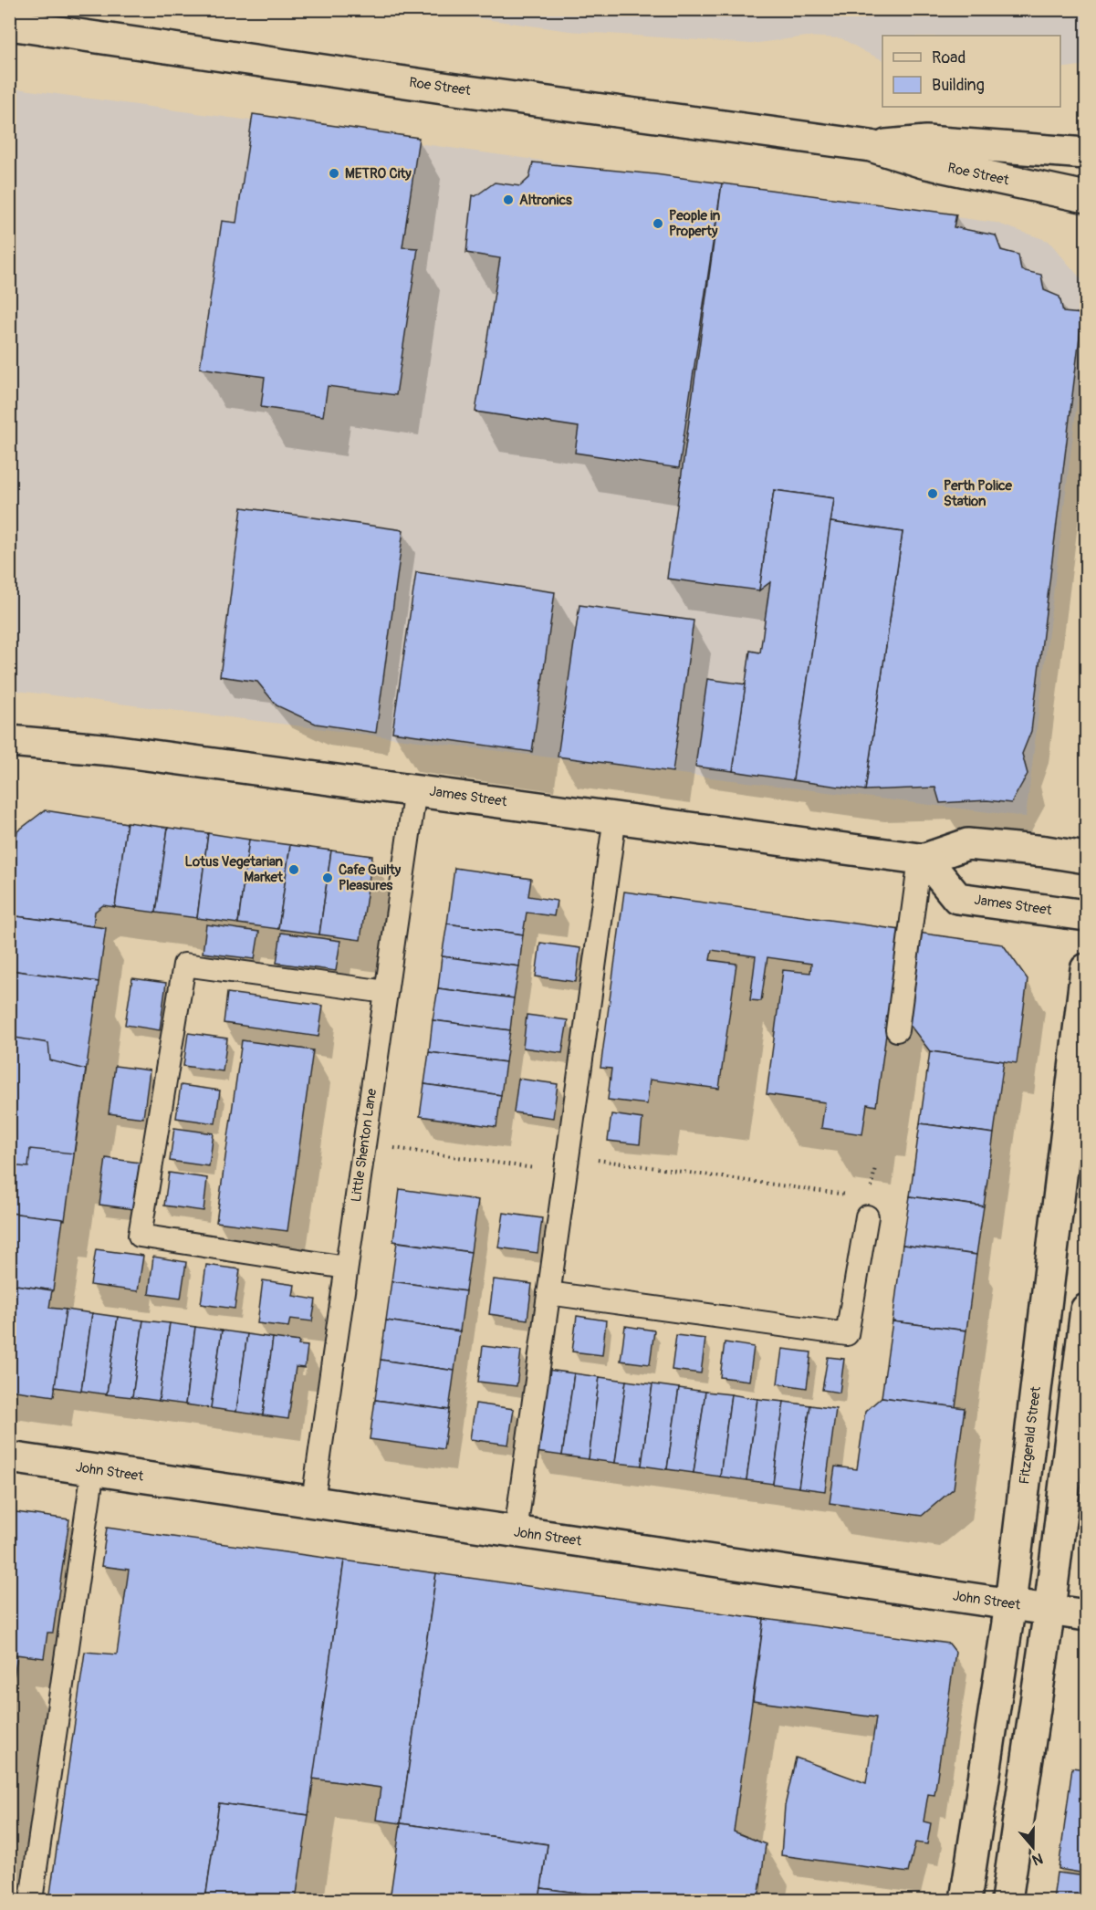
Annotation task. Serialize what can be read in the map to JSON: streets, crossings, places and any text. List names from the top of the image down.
{
  "streets": {
    "main road": [
      "Roe Street",
      "James Street",
      "Fitzgerald Street",
      "John Street"
    ],
    "lane": ["Little Shenton Lane"]
  },
  "crossings": [
    ["James Street", "Little Shenton Lane"],
    ["Little Shenton Lane", "John Street"],
    ["Fitzgerald Street", "John Street"]
  ],
  "places": [
    "METRO City",
    "Altronics",
    "People in Property",
    "Perth Police Station",
    "Lotus Vegetarian Market",
    "Cafe Guilty Pleasures"
  ],
  "legend": ["Road", "Building"],
  "north": "bottom"
}
